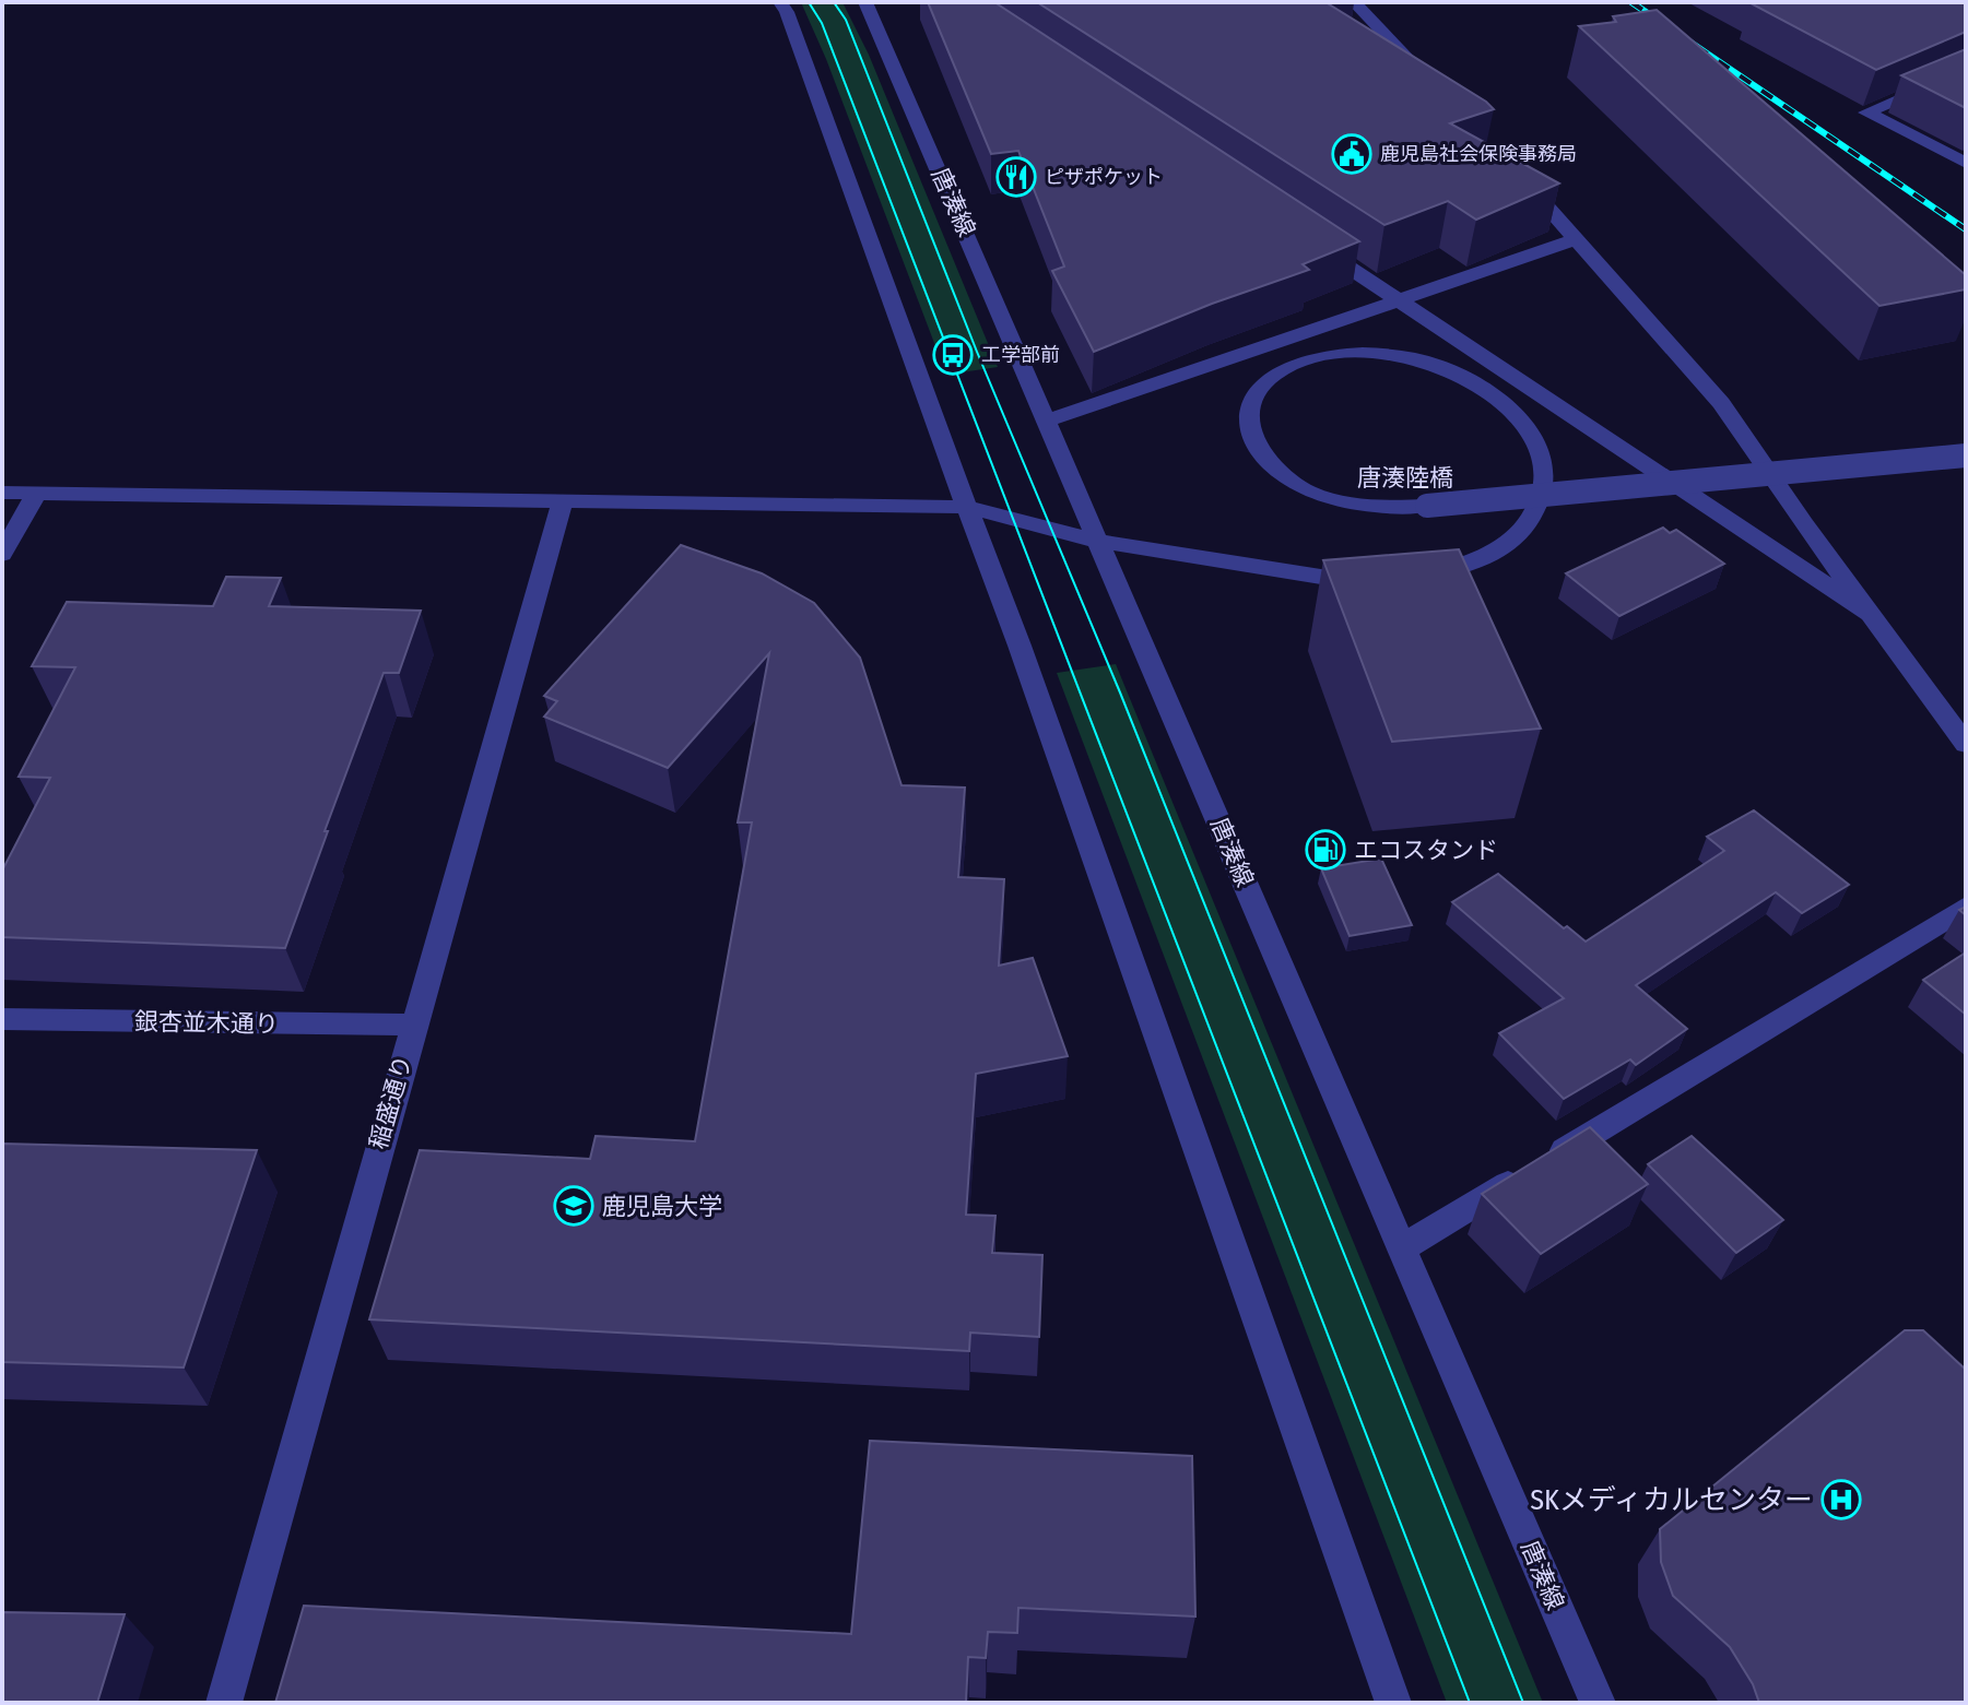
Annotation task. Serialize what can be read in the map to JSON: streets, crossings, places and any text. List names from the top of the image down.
{
  "streets": {
    "street": [
      "唐湊線",
      "唐湊陸橋",
      "銀杏並木通り",
      "稲盛通り"
    ]
  },
  "crossings": [
    ["銀杏並木通り", "稲盛通り"]
  ],
  "places": {
    "public building": ["鹿児島社会保険事務局"],
    "restaurant": ["ピザポケット"],
    "bus stop": ["工学部前"],
    "fuel station": ["エコスタンド"],
    "school or university": ["鹿児島大学"],
    "hospital": ["SKメディカルセンター"]
  }
}
